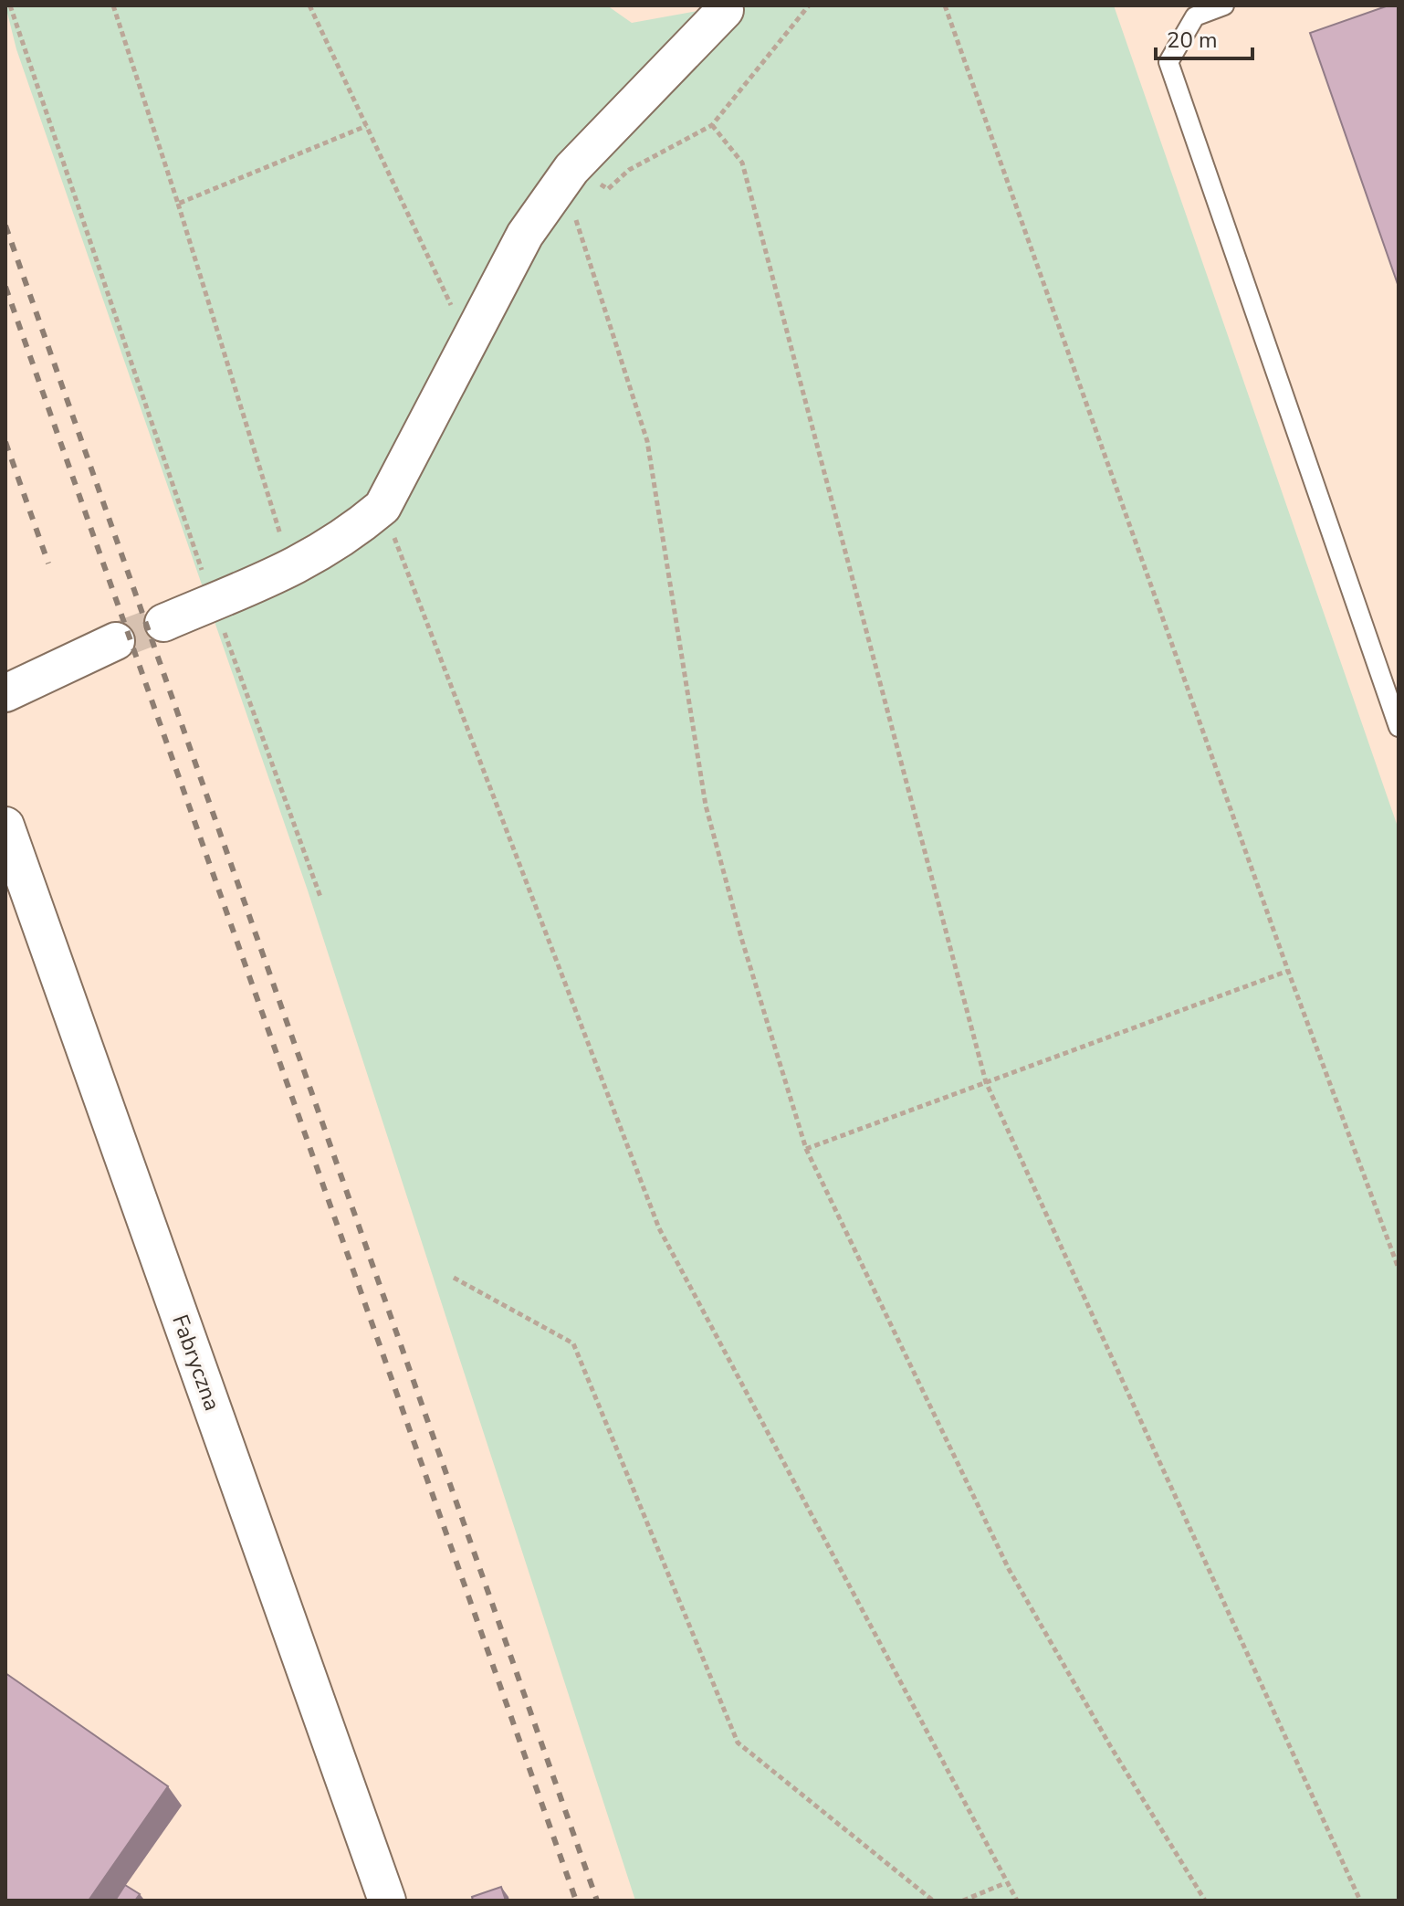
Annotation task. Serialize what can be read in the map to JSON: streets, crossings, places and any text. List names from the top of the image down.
{
  "streets": {
    "street": ["Fabryczna"]
  },
  "scale_bar": "20 m"
}
